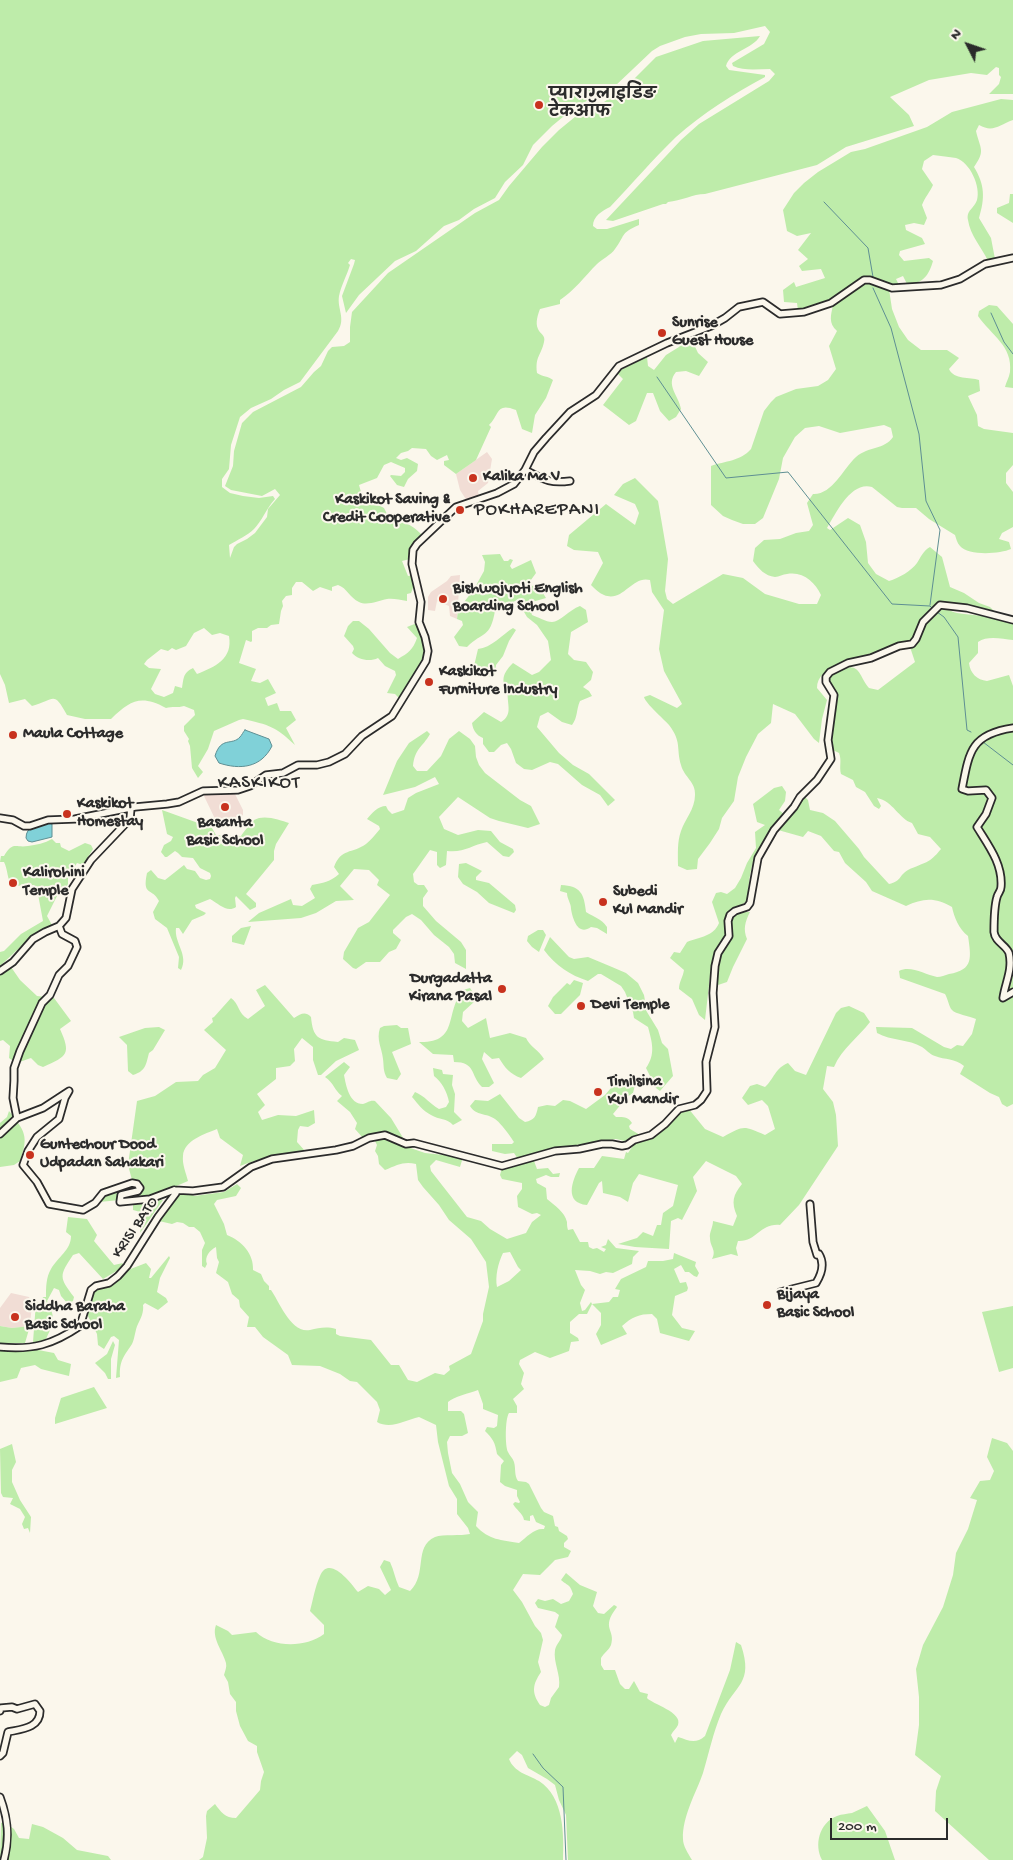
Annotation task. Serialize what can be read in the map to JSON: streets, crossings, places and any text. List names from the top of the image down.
{
  "streets": {
    "street": ["KRISI BATO"]
  },
  "districts": ["POKHAREPANI", "KASKIKOT"],
  "places": [
    "प्याराग्लाइडिङ टेकऑफ",
    "Sunrise Guest House",
    "Kalika Ma V",
    "Kaskikot Saving & Credit Cooperative",
    "Bishwojyoti English Boarding School",
    "Kaskikot Furniture Industry",
    "Maula Cottage",
    "Basanta Basic School",
    "Kaskikot Homestay",
    "Kalirohini Temple",
    "Subedi Kul Mandir",
    "Durgadatta Kirana Pasal",
    "Devi Temple",
    "Timilsina Kul Mandir",
    "Guntechour Dood Udpadan Sahakari",
    "Bijaya Basic School",
    "Siddha Baraha Basic School"
  ],
  "scale_bar": "200 m",
  "north": "top left"
}
